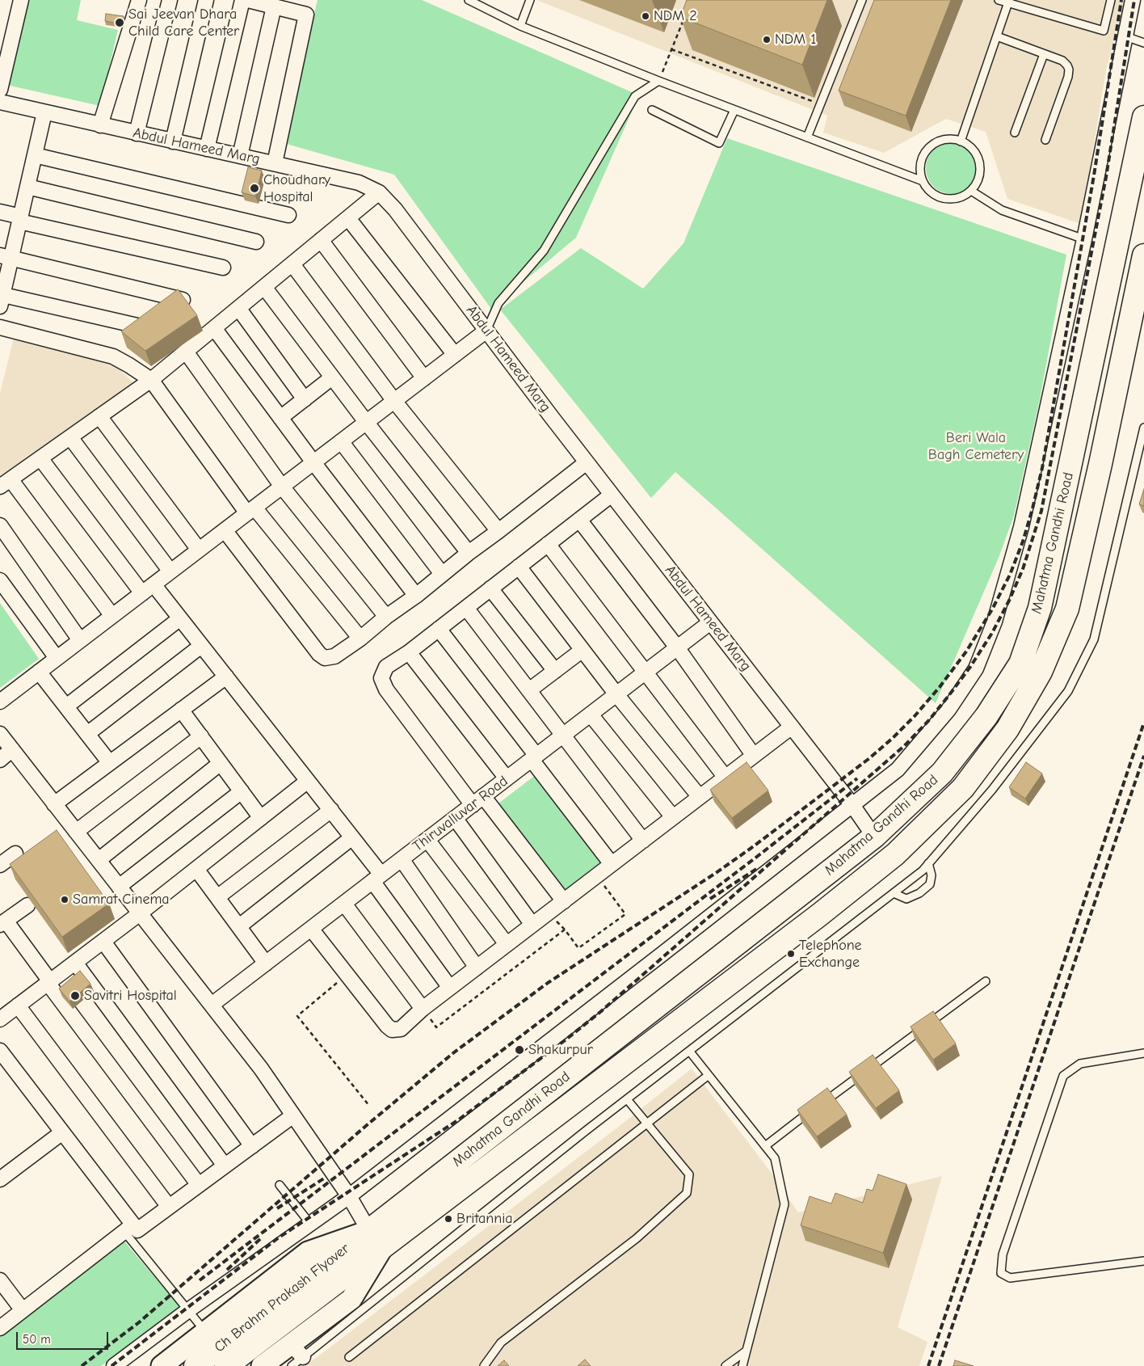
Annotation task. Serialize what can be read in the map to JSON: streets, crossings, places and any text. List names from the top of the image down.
{
  "streets": {
    "main road": ["Mahatma Gandhi Road", "Ch Brahm Prakash Flyover"],
    "street": ["Abdul Hameed Marg", "Thiruvalluvar Road"]
  },
  "crossings": [
    ["Abdul Hameed Marg", "Mahatma Gandhi Road"],
    ["Abdul Hameed Marg", "Thiruvalluvar Road"],
    ["Mahatma Gandhi Road", "Ch Brahm Prakash Flyover"]
  ],
  "parks": ["Beri Wala Bagh Cemetery"],
  "places": [
    "NDM 2",
    "Sai Jeevan Dhara Child Care Center",
    "NDM 1",
    "Choudhary Hospital",
    "Samrat Cinema",
    "Telephone Exchange",
    "Savitri Hospital",
    "Shakurpur",
    "Britannia"
  ],
  "scale_bar": "50 m"
}
